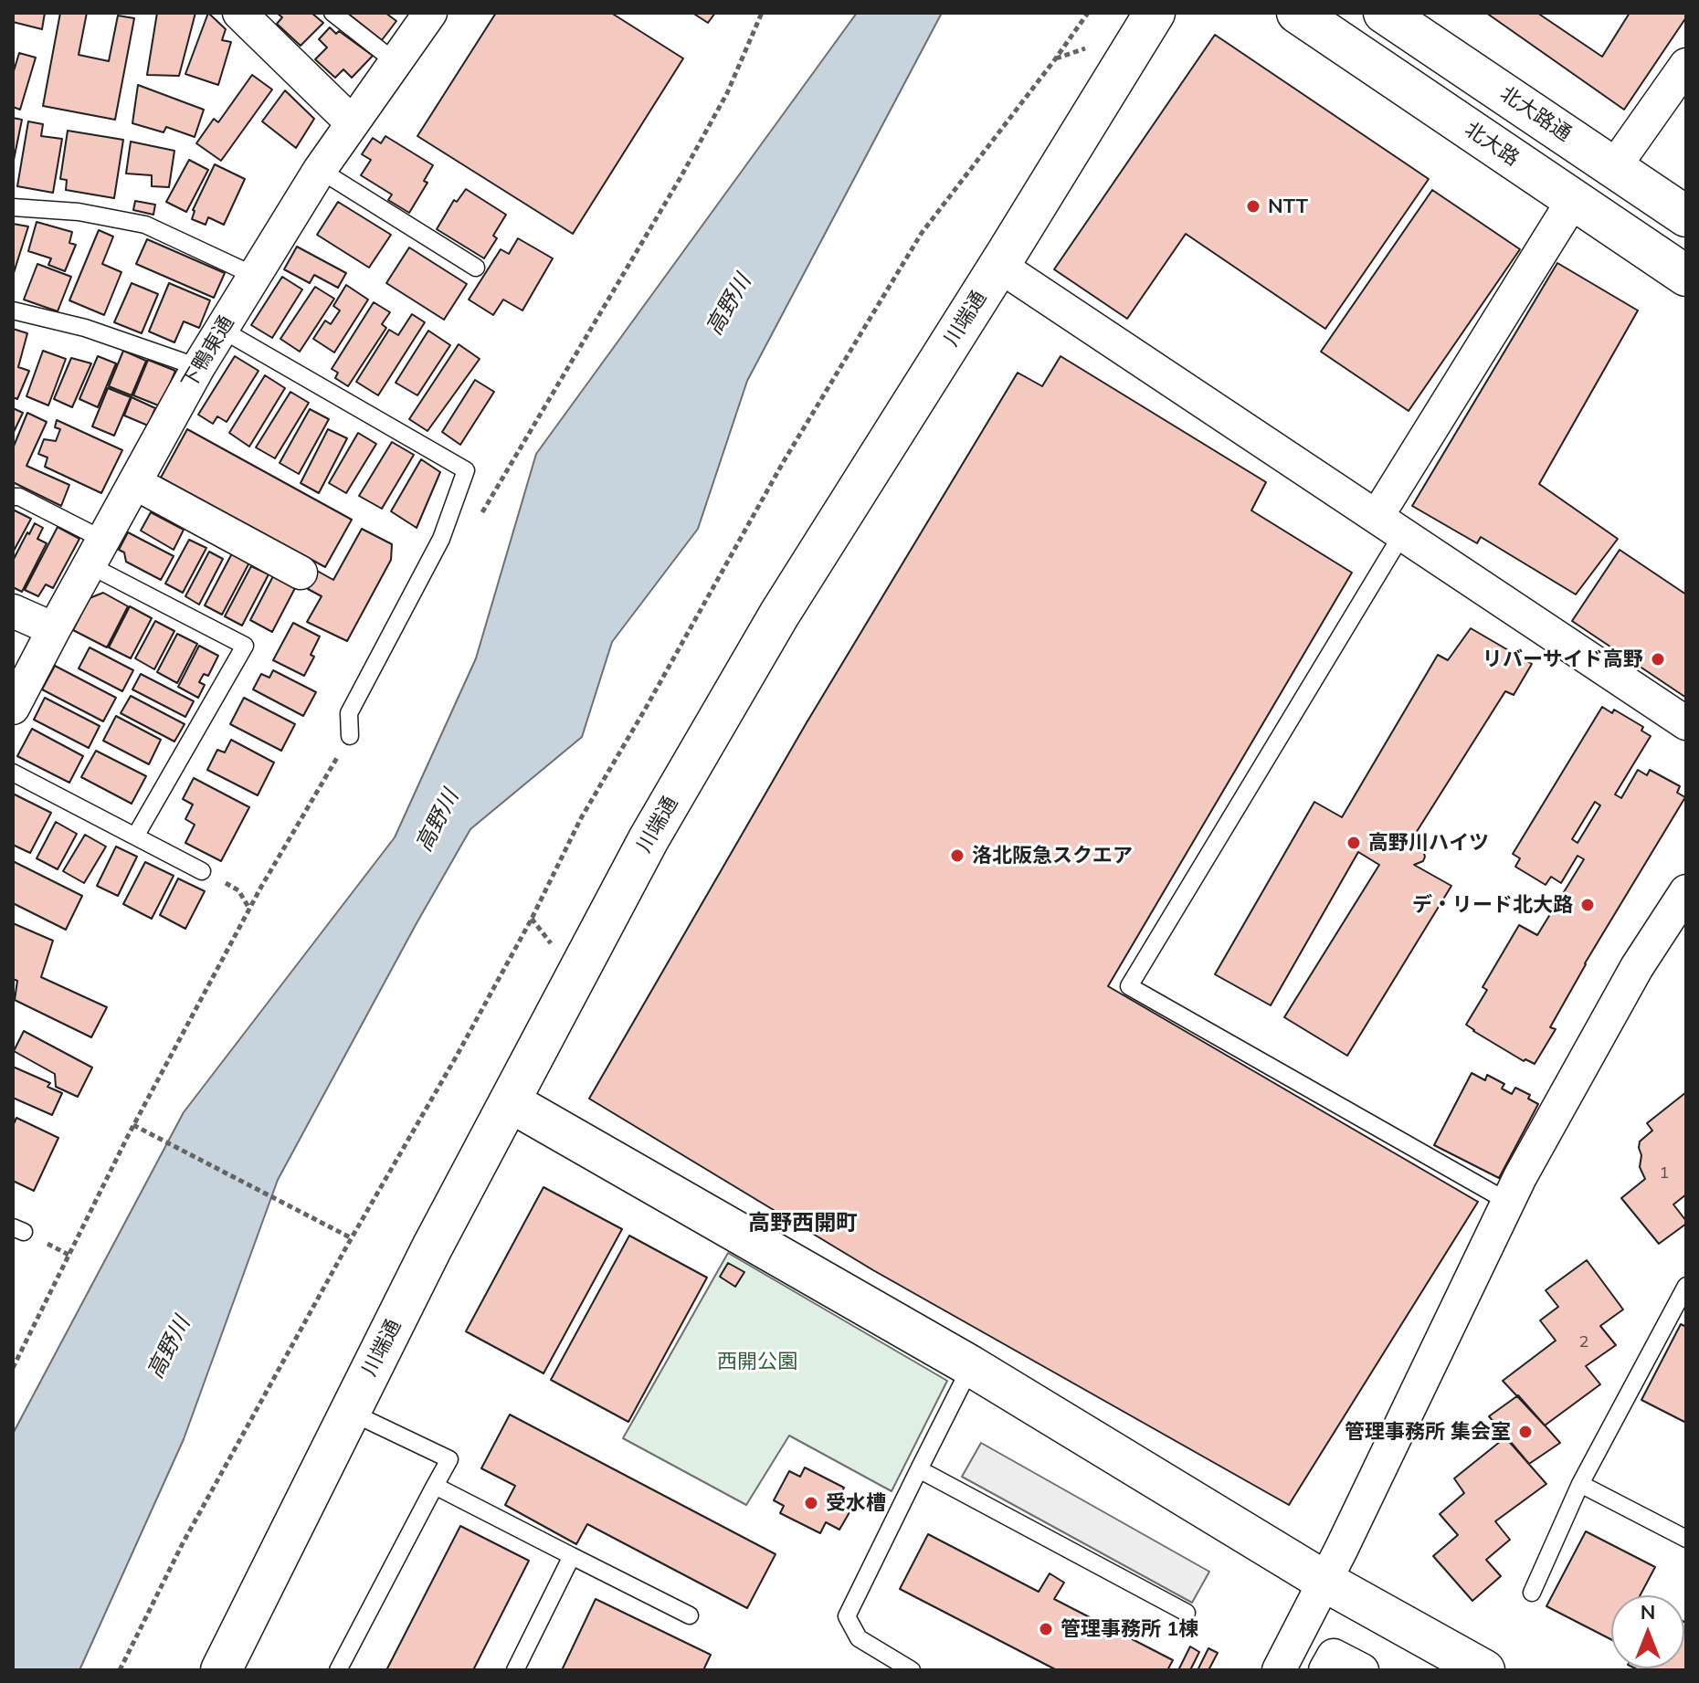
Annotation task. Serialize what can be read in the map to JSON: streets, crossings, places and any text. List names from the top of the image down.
{
  "streets": {
    "street": [
      "北大路通",
      "北大路",
      "川端通",
      "下鴨東通"
    ]
  },
  "districts": ["高野西開町"],
  "water": ["高野川"],
  "parks": ["西開公園"],
  "places": [
    "NTT",
    "リバーサイド高野",
    "高野川ハイツ",
    "洛北阪急スクエア",
    "デ・リード北大路",
    "管理事務所 集会室",
    "受水槽",
    "管理事務所 1棟"
  ],
  "house_numbers": ["1", "2"],
  "north": "top"
}
